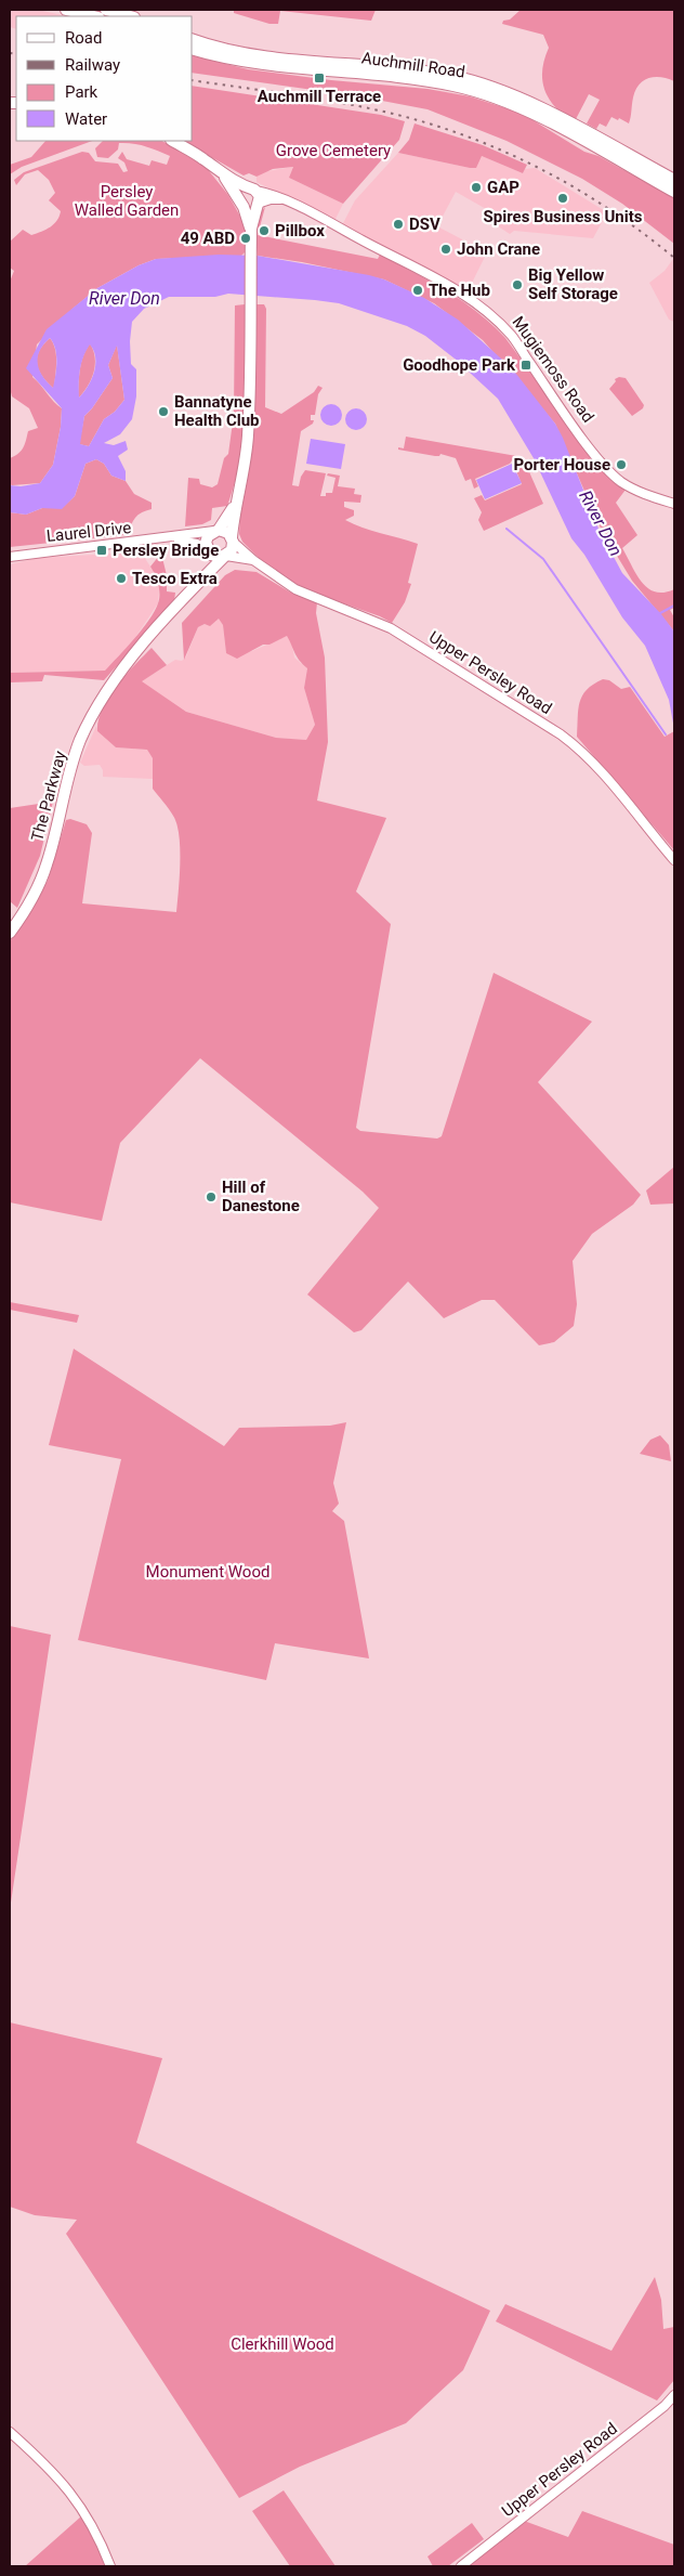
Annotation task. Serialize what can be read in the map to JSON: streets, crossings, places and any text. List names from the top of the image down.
{
  "streets": {
    "main road": ["Auchmill Road", "The Parkway"],
    "street": ["Mugiemoss Road", "Laurel Drive", "Upper Persley Road"]
  },
  "crossings": [
    ["Laurel Drive", "Upper Persley Road"]
  ],
  "water": ["River Don"],
  "parks": [
    "Grove Cemetery",
    "Persley Walled Garden",
    "Monument Wood",
    "Clerkhill Wood"
  ],
  "places": {
    "transit": ["Auchmill Terrace", "Goodhope Park", "Persley Bridge"],
    "other": [
      "GAP",
      "Spires Business Units",
      "DSV",
      "Pillbox",
      "49 ABD",
      "John Crane",
      "Big Yellow Self Storage",
      "The Hub",
      "Bannatyne Health Club",
      "Porter House",
      "Tesco Extra",
      "Hill of Danestone"
    ]
  },
  "legend": [
    "Road",
    "Railway",
    "Park",
    "Water"
  ]
}
